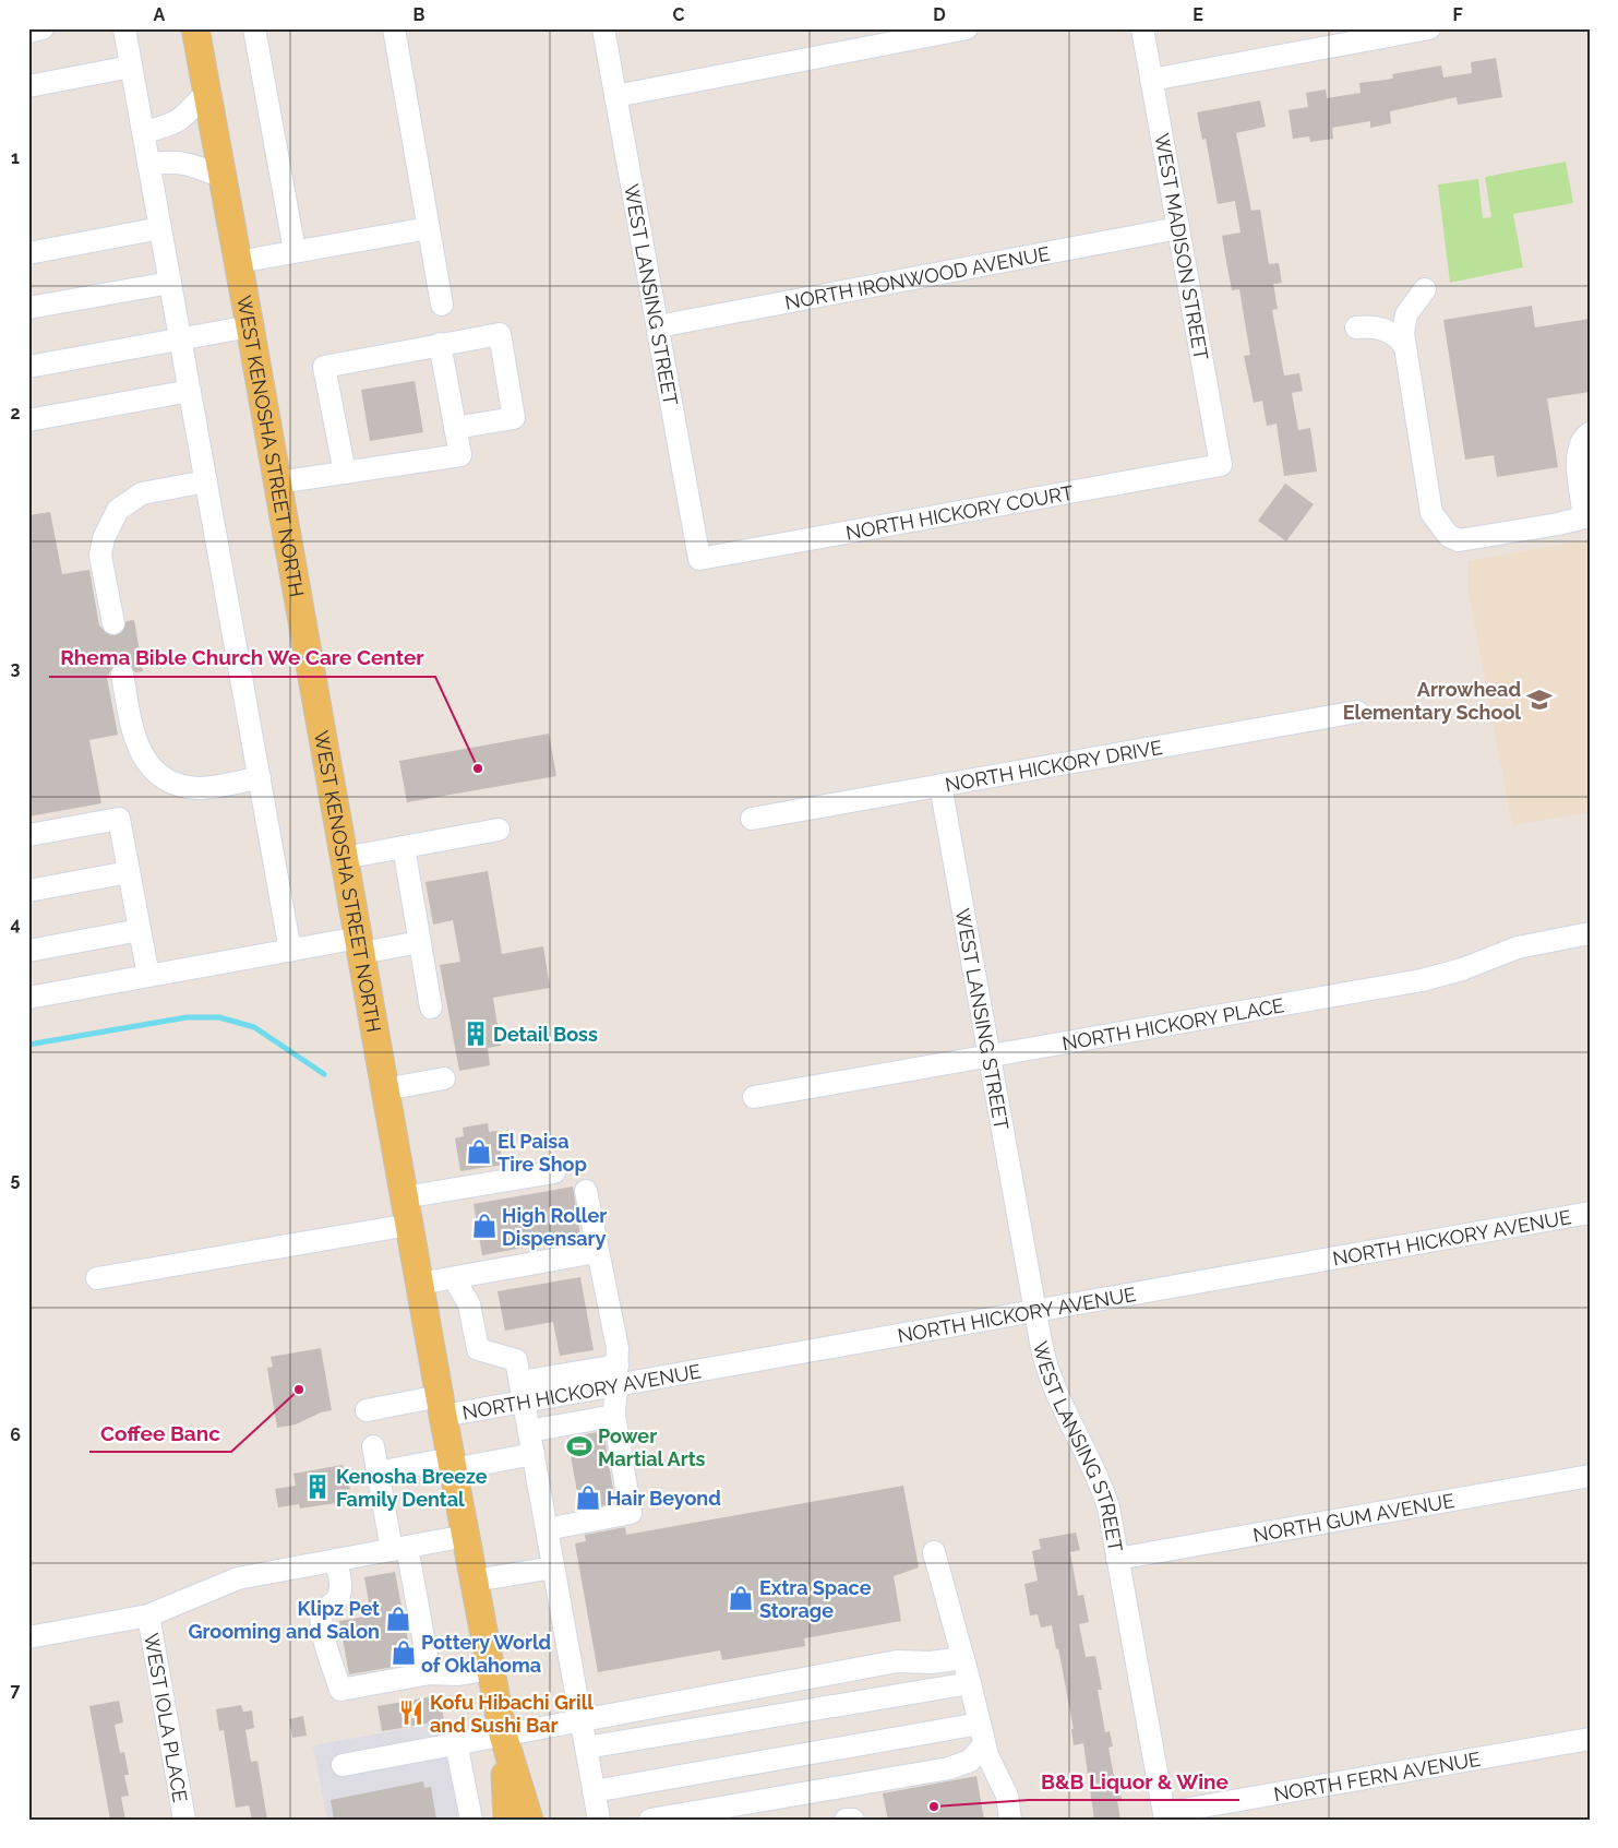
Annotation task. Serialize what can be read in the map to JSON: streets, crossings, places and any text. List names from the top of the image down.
{
  "streets": {
    "main road": ["WEST KENOSHA STREET NORTH"],
    "street": [
      "WEST MADISON STREET",
      "NORTH IRONWOOD AVENUE",
      "WEST LANSING STREET",
      "NORTH HICKORY COURT",
      "NORTH HICKORY DRIVE",
      "NORTH HICKORY PLACE",
      "NORTH HICKORY AVENUE",
      "NORTH GUM AVENUE",
      "WEST IOLA PLACE",
      "NORTH FERN AVENUE"
    ]
  },
  "crossings": [
    ["WEST MADISON STREET", "NORTH IRONWOOD AVENUE"],
    ["WEST MADISON STREET", "NORTH HICKORY COURT"],
    ["NORTH IRONWOOD AVENUE", "WEST LANSING STREET"],
    ["WEST LANSING STREET", "NORTH HICKORY COURT"],
    ["WEST LANSING STREET", "NORTH HICKORY DRIVE"],
    ["WEST LANSING STREET", "NORTH HICKORY PLACE"],
    ["WEST LANSING STREET", "NORTH HICKORY AVENUE"],
    ["WEST LANSING STREET", "NORTH GUM AVENUE"],
    ["WEST LANSING STREET", "NORTH FERN AVENUE"],
    ["WEST KENOSHA STREET NORTH", "NORTH HICKORY AVENUE"]
  ],
  "places": {
    "school or university": ["Arrowhead Elementary School"],
    "other": ["Rhema Bible Church We Care Center", "Coffee Banc", "B&B Liquor & Wine"],
    "building": ["Detail Boss", "Kenosha Breeze Family Dental"],
    "shop": [
      "El Paisa Tire Shop",
      "High Roller Dispensary",
      "Hair Beyond",
      "Extra Space Storage",
      "Klipz Pet Grooming and Salon",
      "Pottery World of Oklahoma"
    ],
    "sports": ["Power Martial Arts"],
    "restaurant": ["Kofu Hibachi Grill and Sushi Bar"]
  },
  "grid": {
    "columns": [
      "A",
      "B",
      "C",
      "D",
      "E",
      "F"
    ],
    "rows": [
      "1",
      "2",
      "3",
      "4",
      "5",
      "6",
      "7"
    ]
  }
}
